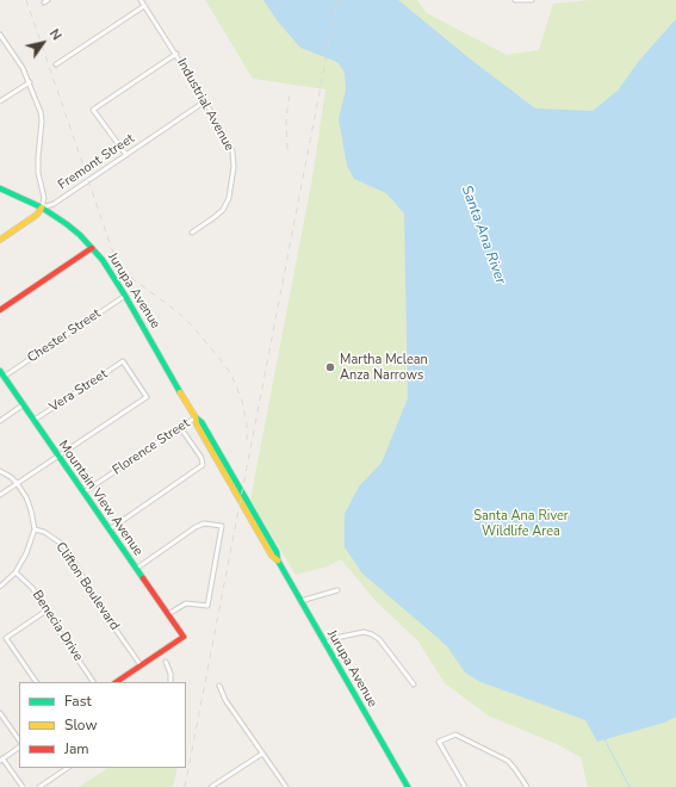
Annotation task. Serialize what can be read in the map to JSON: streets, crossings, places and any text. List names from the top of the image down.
{
  "streets": {
    "main road": ["Fremont Street", "Jurupa Avenue", "Mountain View Avenue"],
    "street": [
      "Industrial Avenue",
      "Chester Street",
      "Vera Street",
      "Florence Street",
      "Clifton Boulevard",
      "Benecia Drive"
    ]
  },
  "crossings": [
    ["Industrial Avenue", "Fremont Street"],
    ["Fremont Street", "Jurupa Avenue"],
    ["Jurupa Avenue", "Chester Street"],
    ["Jurupa Avenue", "Florence Street"],
    ["Chester Street", "Mountain View Avenue"],
    ["Vera Street", "Mountain View Avenue"],
    ["Florence Street", "Mountain View Avenue"],
    ["Mountain View Avenue", "Clifton Boulevard"]
  ],
  "water": ["Santa Ana River"],
  "parks": ["Santa Ana River Wildlife Area"],
  "places": ["Martha Mclean Anza Narrows"],
  "legend": ["Fast", "Slow", "Jam"],
  "north": "top right"
}
